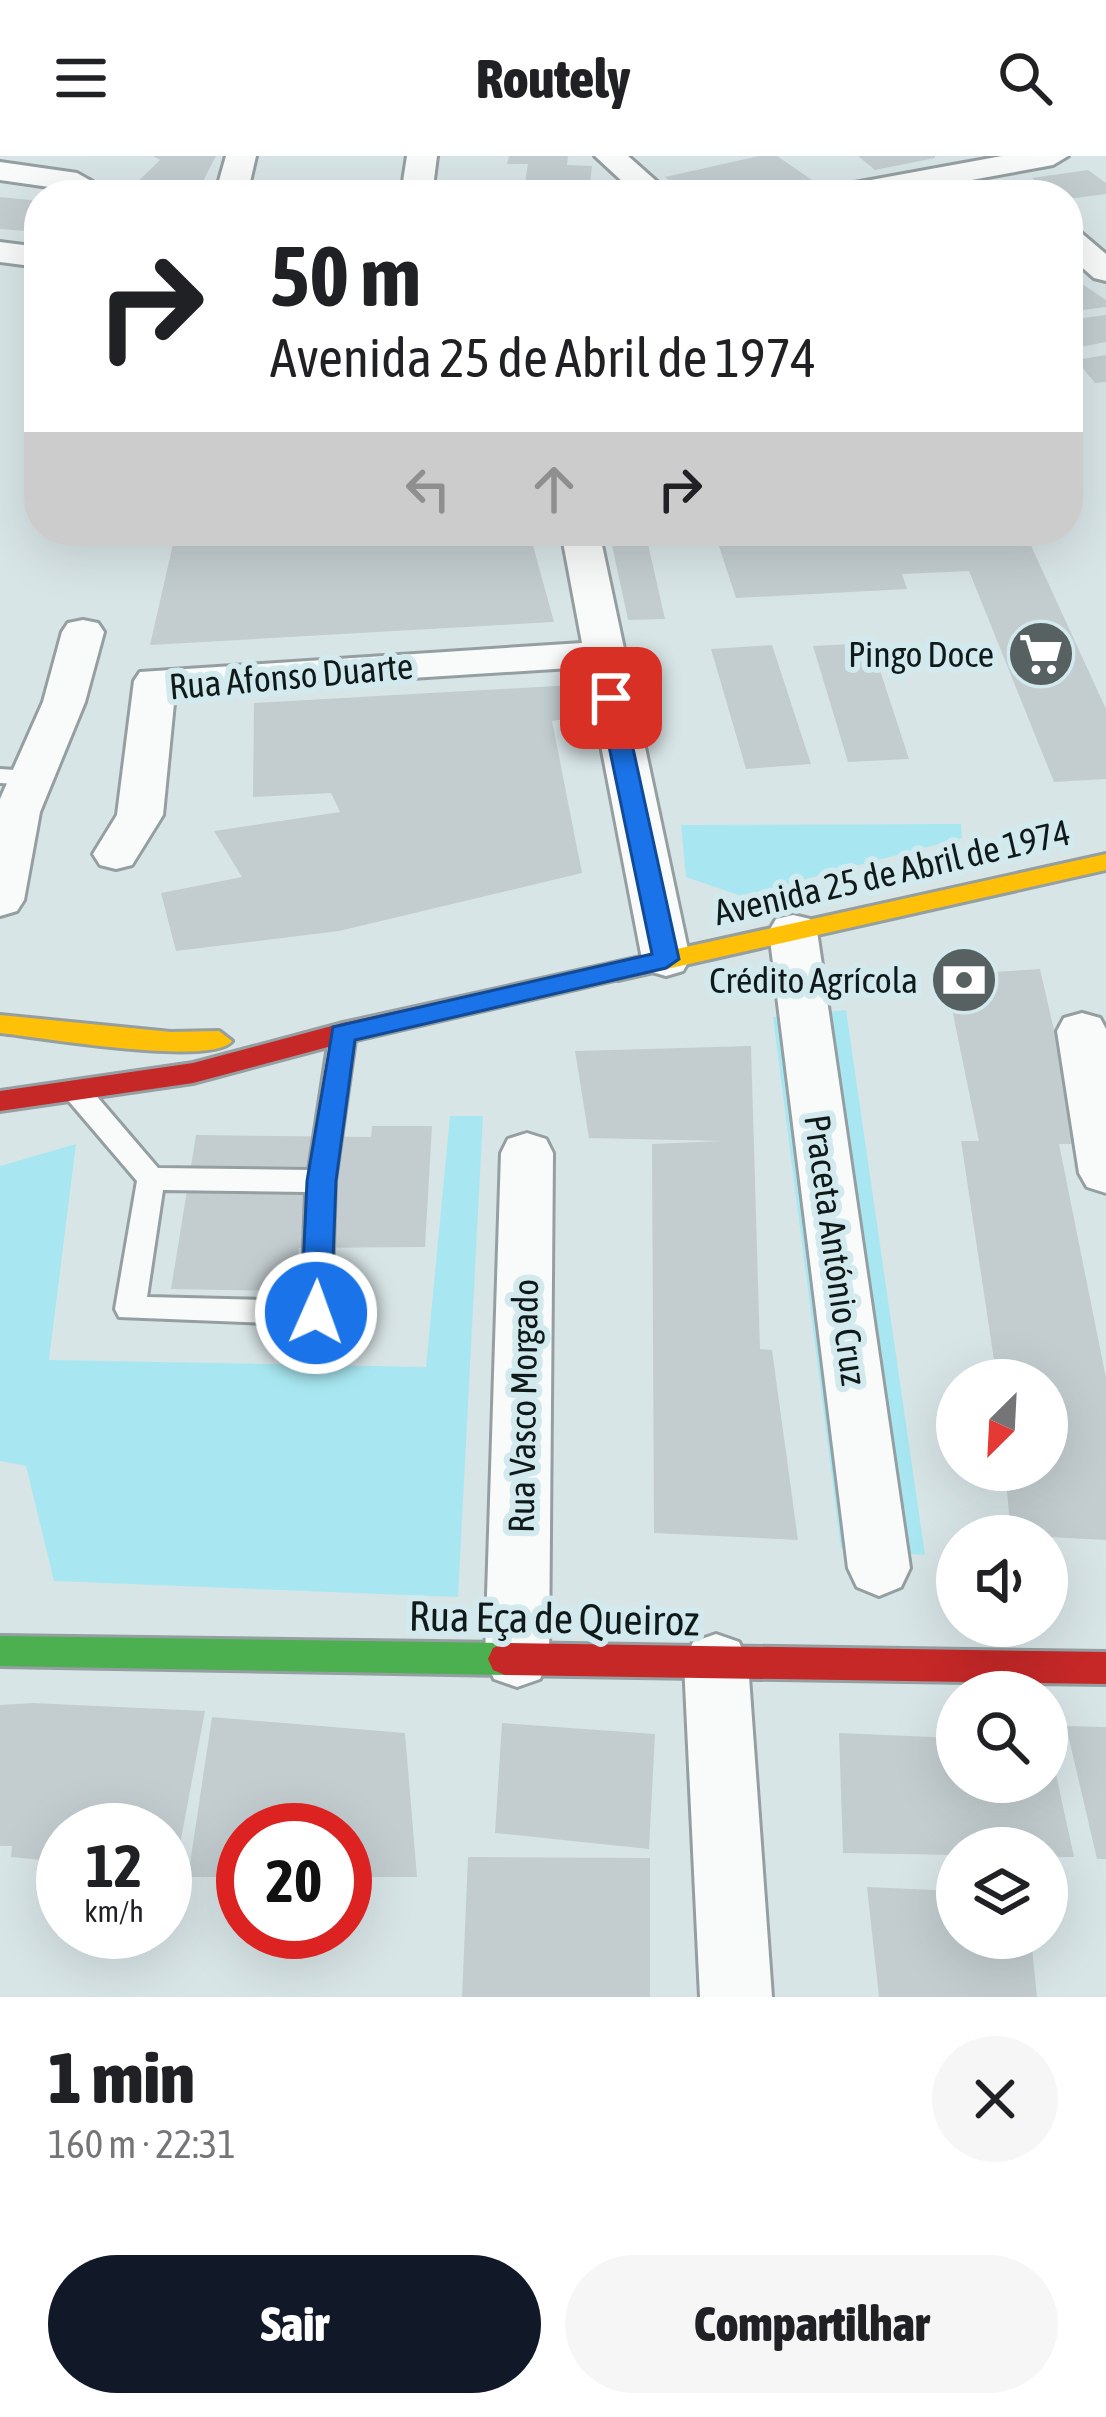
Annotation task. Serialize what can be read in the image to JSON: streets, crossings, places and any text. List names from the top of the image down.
{
  "streets": {
    "street": [
      "Rua Afonso Duarte",
      "Avenida 25 de Abril de 1974",
      "Praceta António Cruz",
      "Rua Vasco Morgado",
      "Rua Eça de Queiroz"
    ]
  },
  "crossings": [
    ["Avenida 25 de Abril de 1974", "Praceta António Cruz"],
    ["Rua Vasco Morgado", "Rua Eça de Queiroz"]
  ],
  "places": {
    "supermarket": ["Pingo Doce"],
    "bank": ["Crédito Agrícola"]
  },
  "north": "bottom left",
  "page": {
    "header": "Routely",
    "turn": ["50 m", "Avenida 25 de Abril de 1974"],
    "speed": "12 km/h",
    "limit": "20",
    "heading": ["1 min", "160 m · 22:31"],
    "buttons": ["Sair", "Compartilhar"]
  }
}
